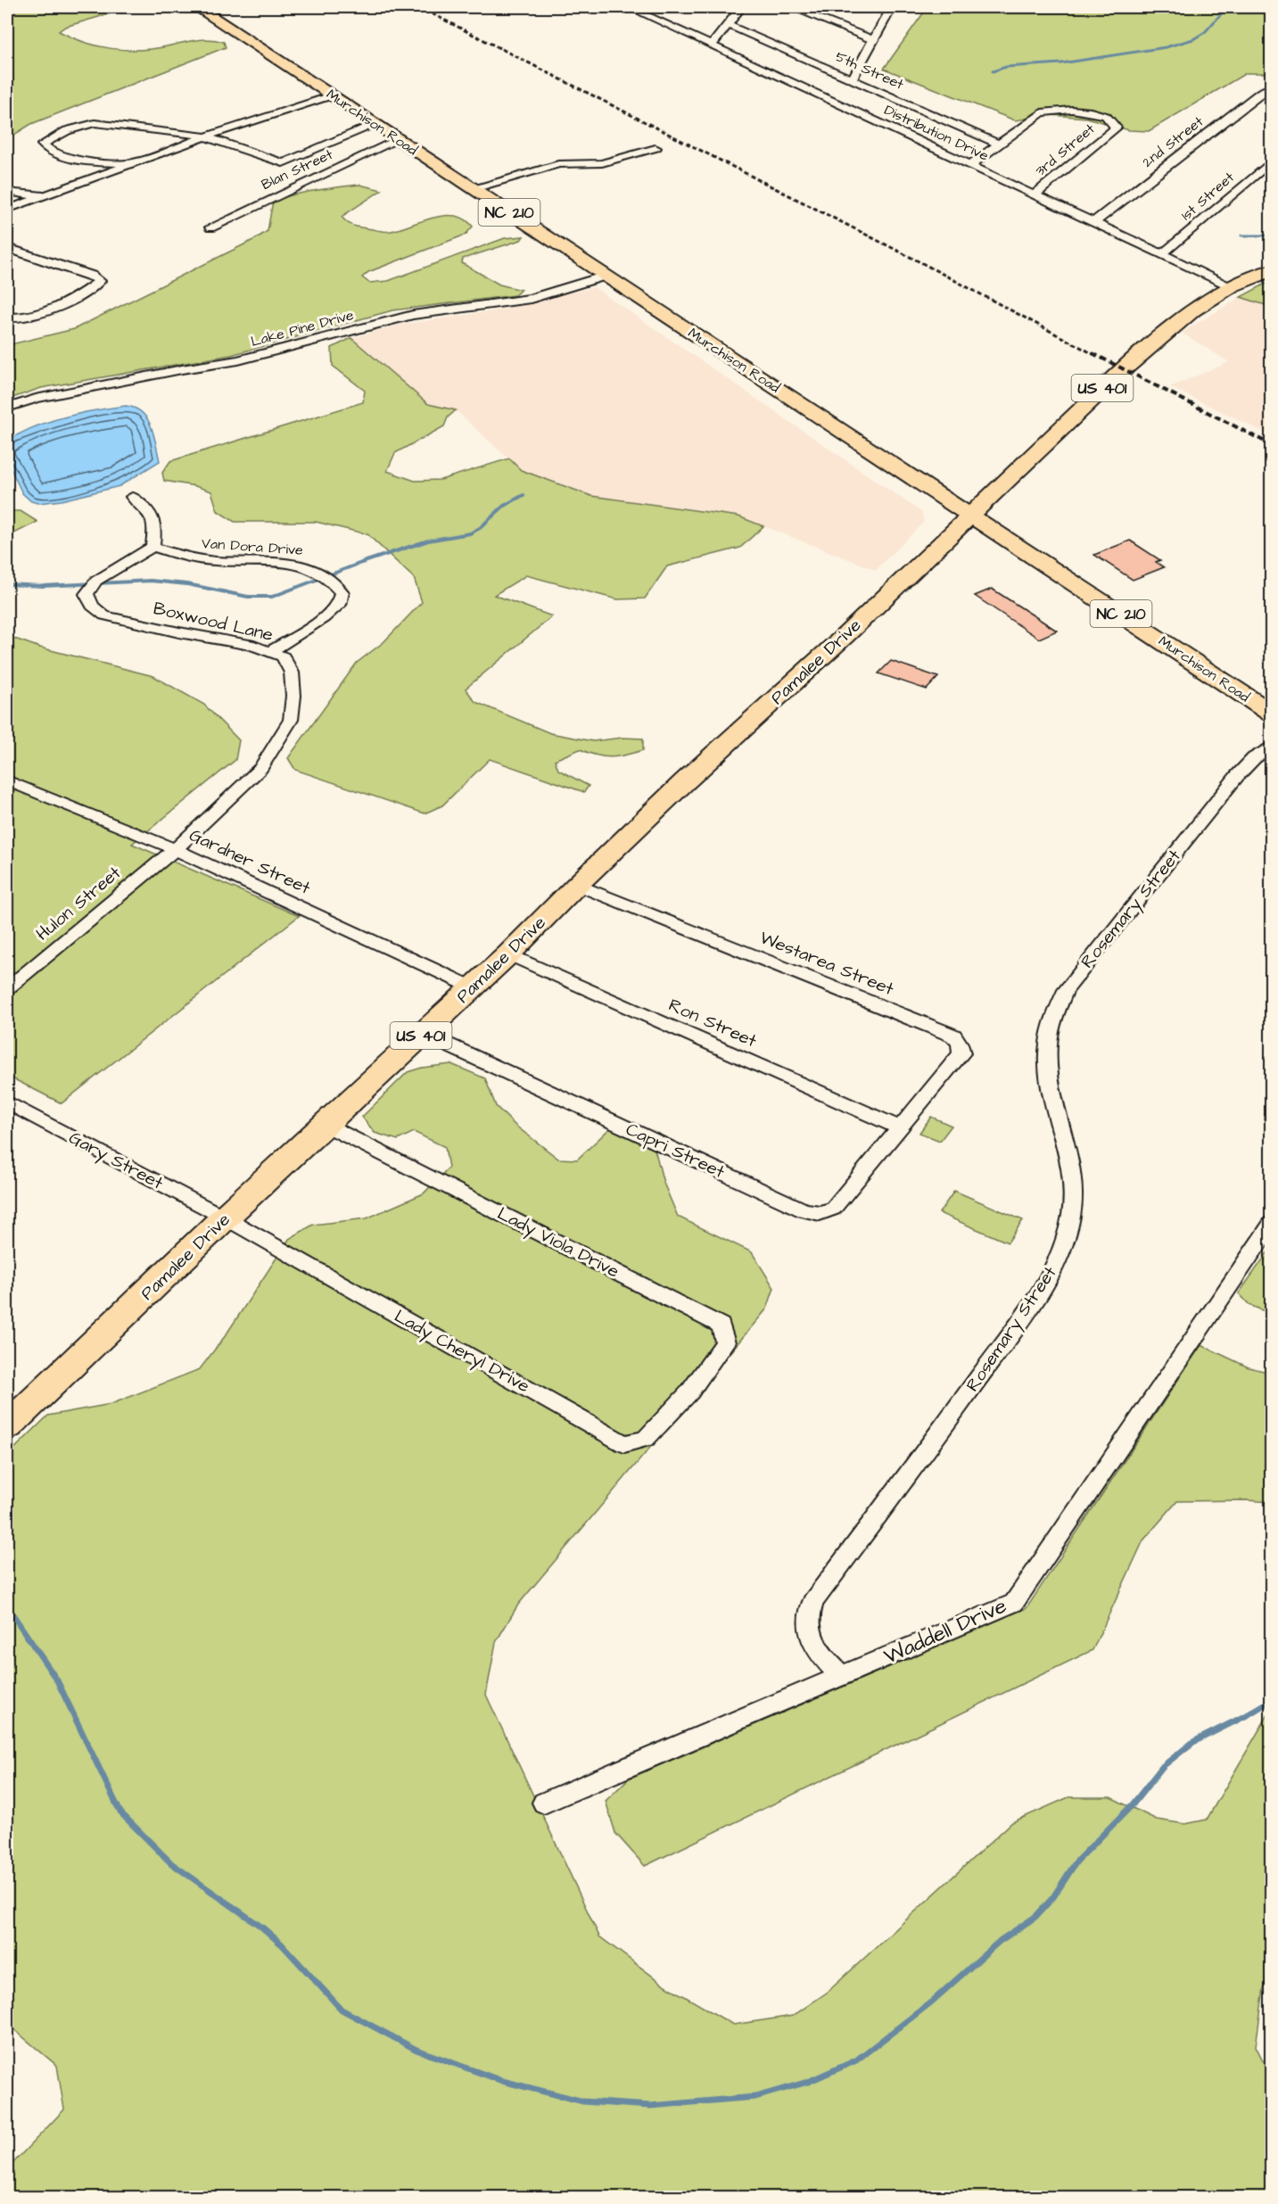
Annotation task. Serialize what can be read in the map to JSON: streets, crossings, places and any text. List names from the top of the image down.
{
  "streets": {
    "main road": [
      "Murchison Road",
      "NC 210",
      "US 401",
      "Pamalee Drive"
    ],
    "street": [
      "5th Street",
      "Distribution Drive",
      "2nd Street",
      "3rd Street",
      "Blan Street",
      "1st Street",
      "Lake Pine Drive",
      "Van Dora Drive",
      "Boxwood Lane",
      "Gardner Street",
      "Hulon Street",
      "Rosemary Street",
      "Westarea Street",
      "Ron Street",
      "Capri Street",
      "Gary Street",
      "Lady Viola Drive",
      "Lady Cheryl Drive",
      "Waddell Drive"
    ]
  },
  "crossings": [
    ["5th Street", "3rd Street"],
    ["Murchison Road", "Blan Street"],
    ["Murchison Road", "Lake Pine Drive"],
    ["Murchison Road", "US 401"],
    ["Murchison Road", "Pamalee Drive"],
    ["Distribution Drive", "2nd Street"],
    ["Distribution Drive", "3rd Street"],
    ["Distribution Drive", "1st Street"],
    ["Distribution Drive", "US 401"],
    ["US 401", "Pamalee Drive"],
    ["Van Dora Drive", "Boxwood Lane"],
    ["Boxwood Lane", "Gardner Street"],
    ["Boxwood Lane", "Hulon Street"],
    ["Pamalee Drive", "Gardner Street"],
    ["Pamalee Drive", "Westarea Street"],
    ["Pamalee Drive", "Ron Street"],
    ["Pamalee Drive", "Capri Street"],
    ["Pamalee Drive", "Gary Street"],
    ["Pamalee Drive", "Lady Viola Drive"],
    ["Pamalee Drive", "Lady Cheryl Drive"],
    ["Gardner Street", "Hulon Street"],
    ["Rosemary Street", "Waddell Drive"],
    ["Westarea Street", "Ron Street"],
    ["Westarea Street", "Capri Street"],
    ["Ron Street", "Capri Street"],
    ["Gary Street", "Lady Cheryl Drive"],
    ["Lady Viola Drive", "Lady Cheryl Drive"]
  ]
}
